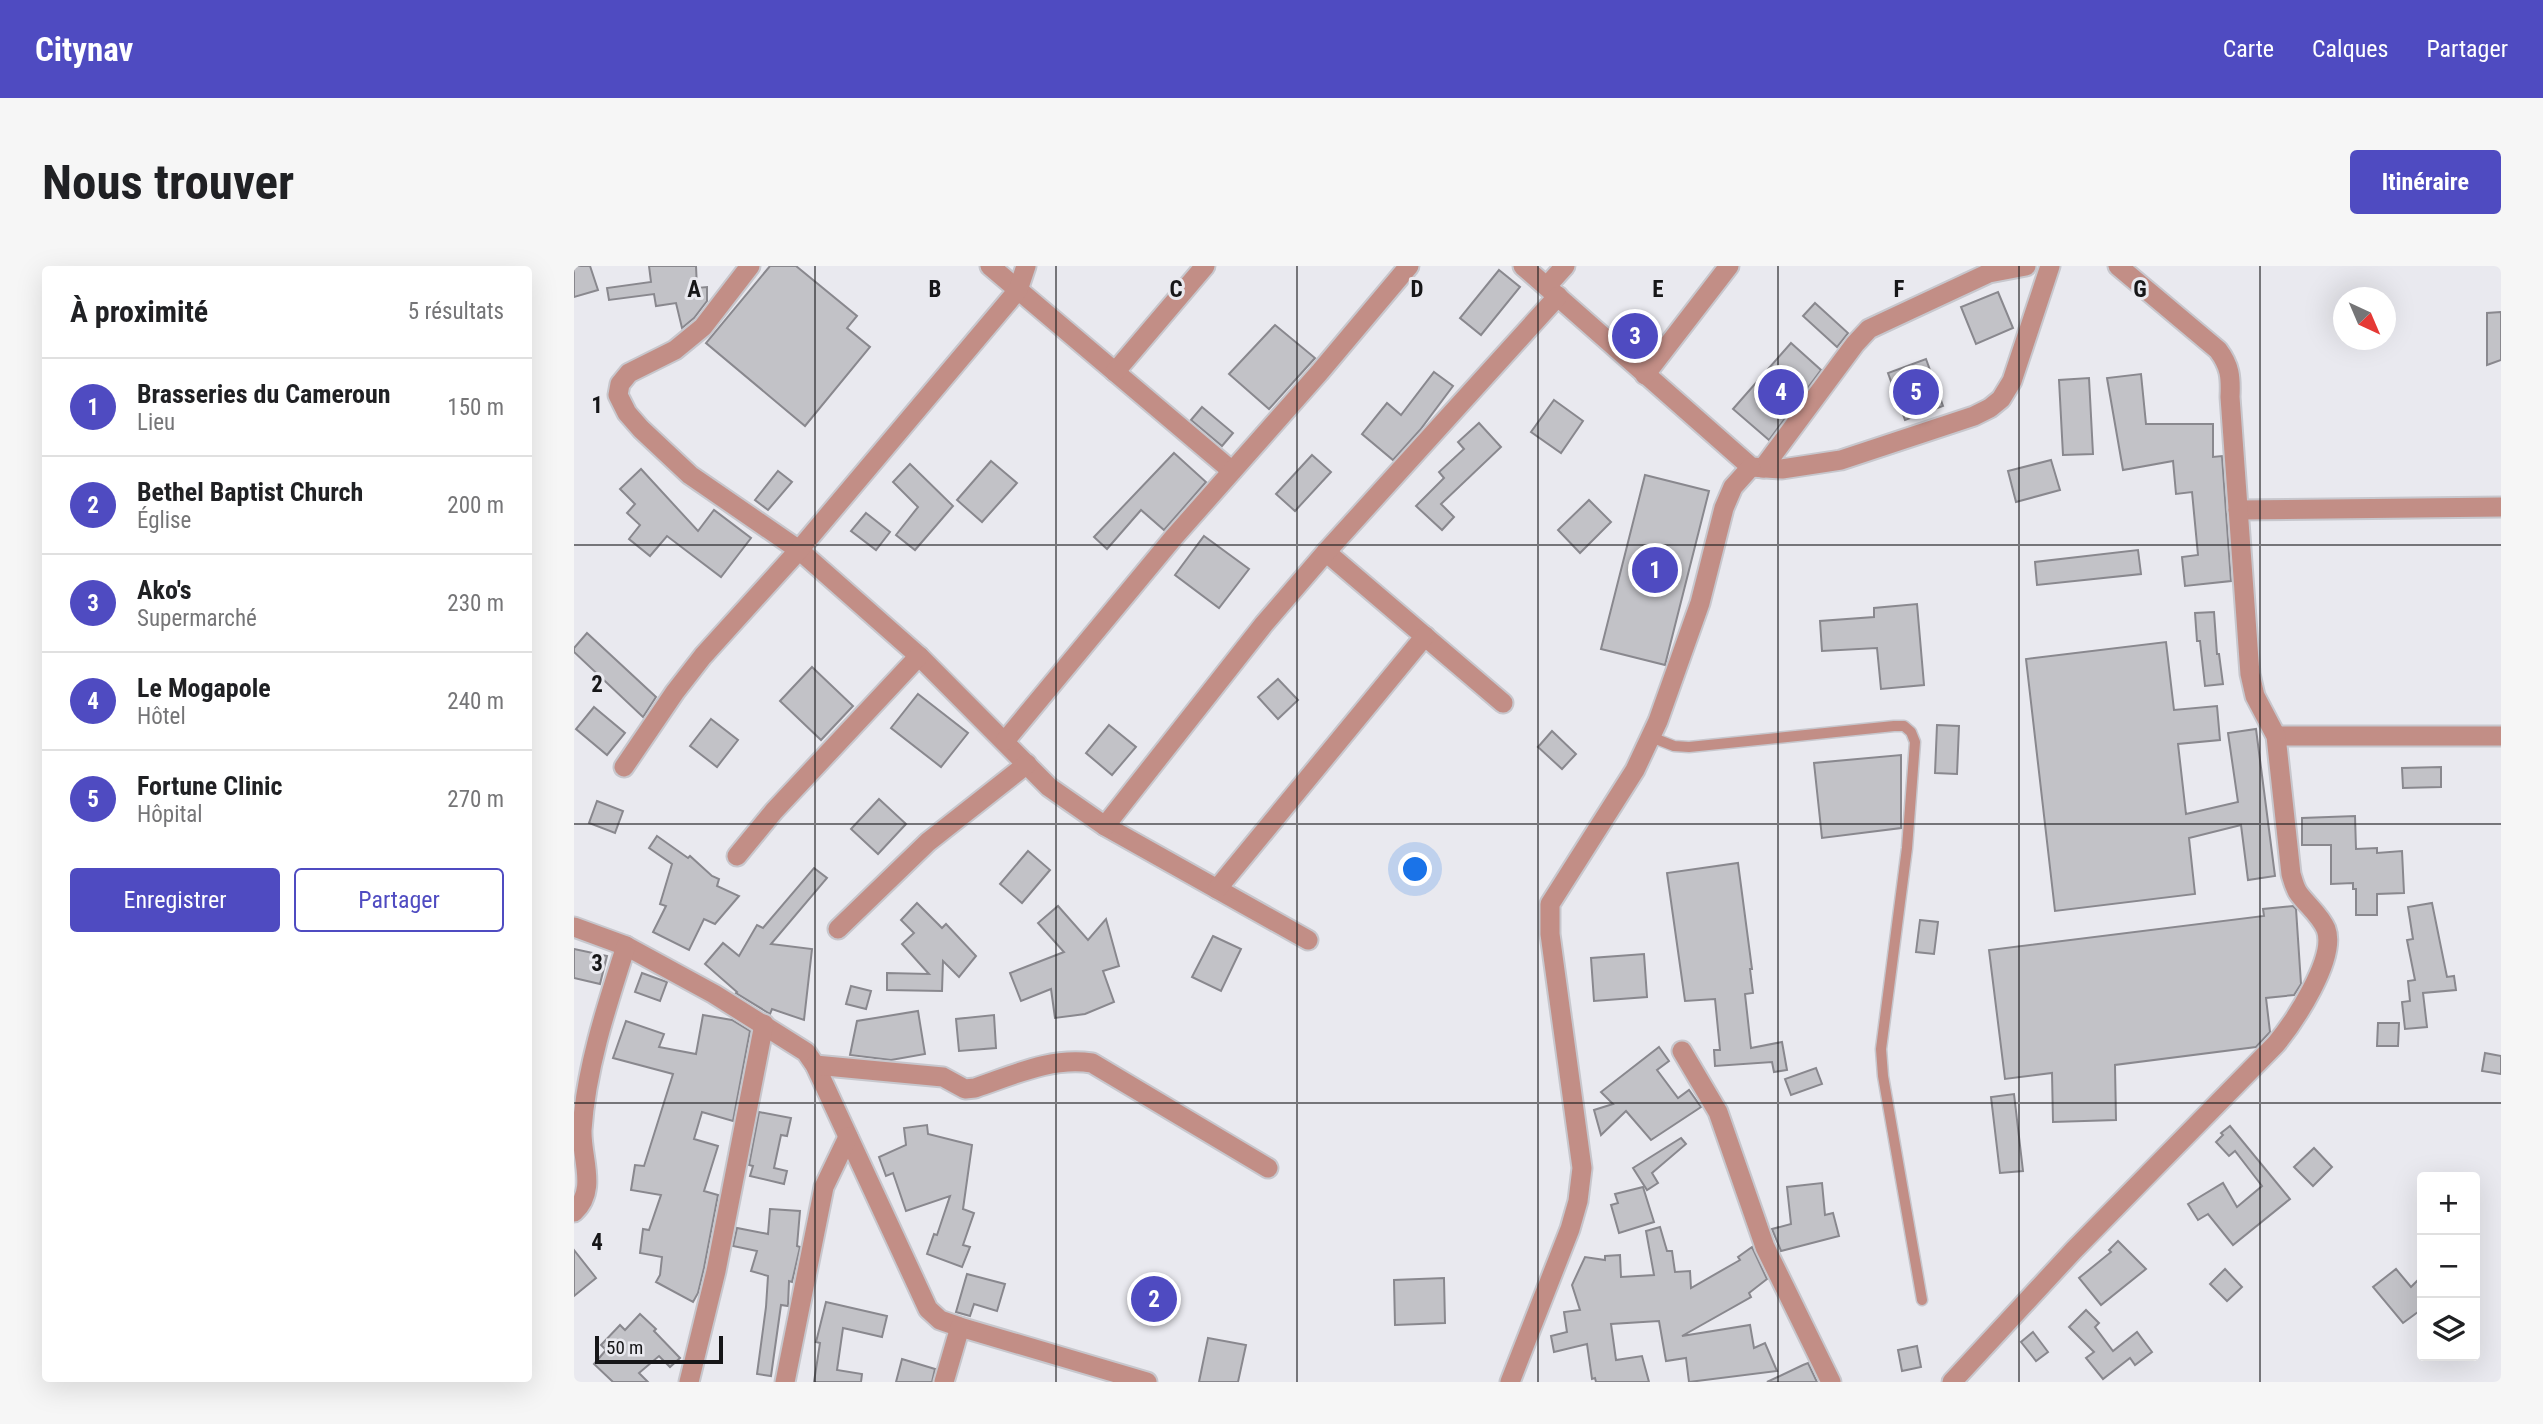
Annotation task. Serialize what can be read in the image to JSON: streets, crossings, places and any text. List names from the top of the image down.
{
  "scale_bar": "50 m",
  "north": "bottom right",
  "page": {
    "header": "Citynav",
    "nav": ["Carte", "Calques", "Partager"],
    "buttons": [
      "Itinéraire",
      ["Enregistrer", "Partager"]
    ],
    "title": "Nous trouver",
    "heading": ["À proximité", "5 résultats"],
    "pins": [
      "3",
      "4",
      "5",
      "1",
      "2"
    ],
    "list": [
      {
        "mark": "1",
        "name": "Brasseries du Cameroun",
        "note": "Lieu",
        "value": "150 m"
      },
      {
        "mark": "2",
        "name": "Bethel Baptist Church",
        "note": "Église",
        "value": "200 m"
      },
      {
        "mark": "3",
        "name": "Ako's",
        "note": "Supermarché",
        "value": "230 m"
      },
      {
        "mark": "4",
        "name": "Le Mogapole",
        "note": "Hôtel",
        "value": "240 m"
      },
      {
        "mark": "5",
        "name": "Fortune Clinic",
        "note": "Hôpital",
        "value": "270 m"
      }
    ],
    "map_buttons": ["+", "−"],
    "scale": "50 m"
  },
  "grid": {
    "columns": [
      "A",
      "B",
      "C",
      "D",
      "E",
      "F",
      "G"
    ],
    "rows": [
      "1",
      "2",
      "3",
      "4"
    ]
  }
}
